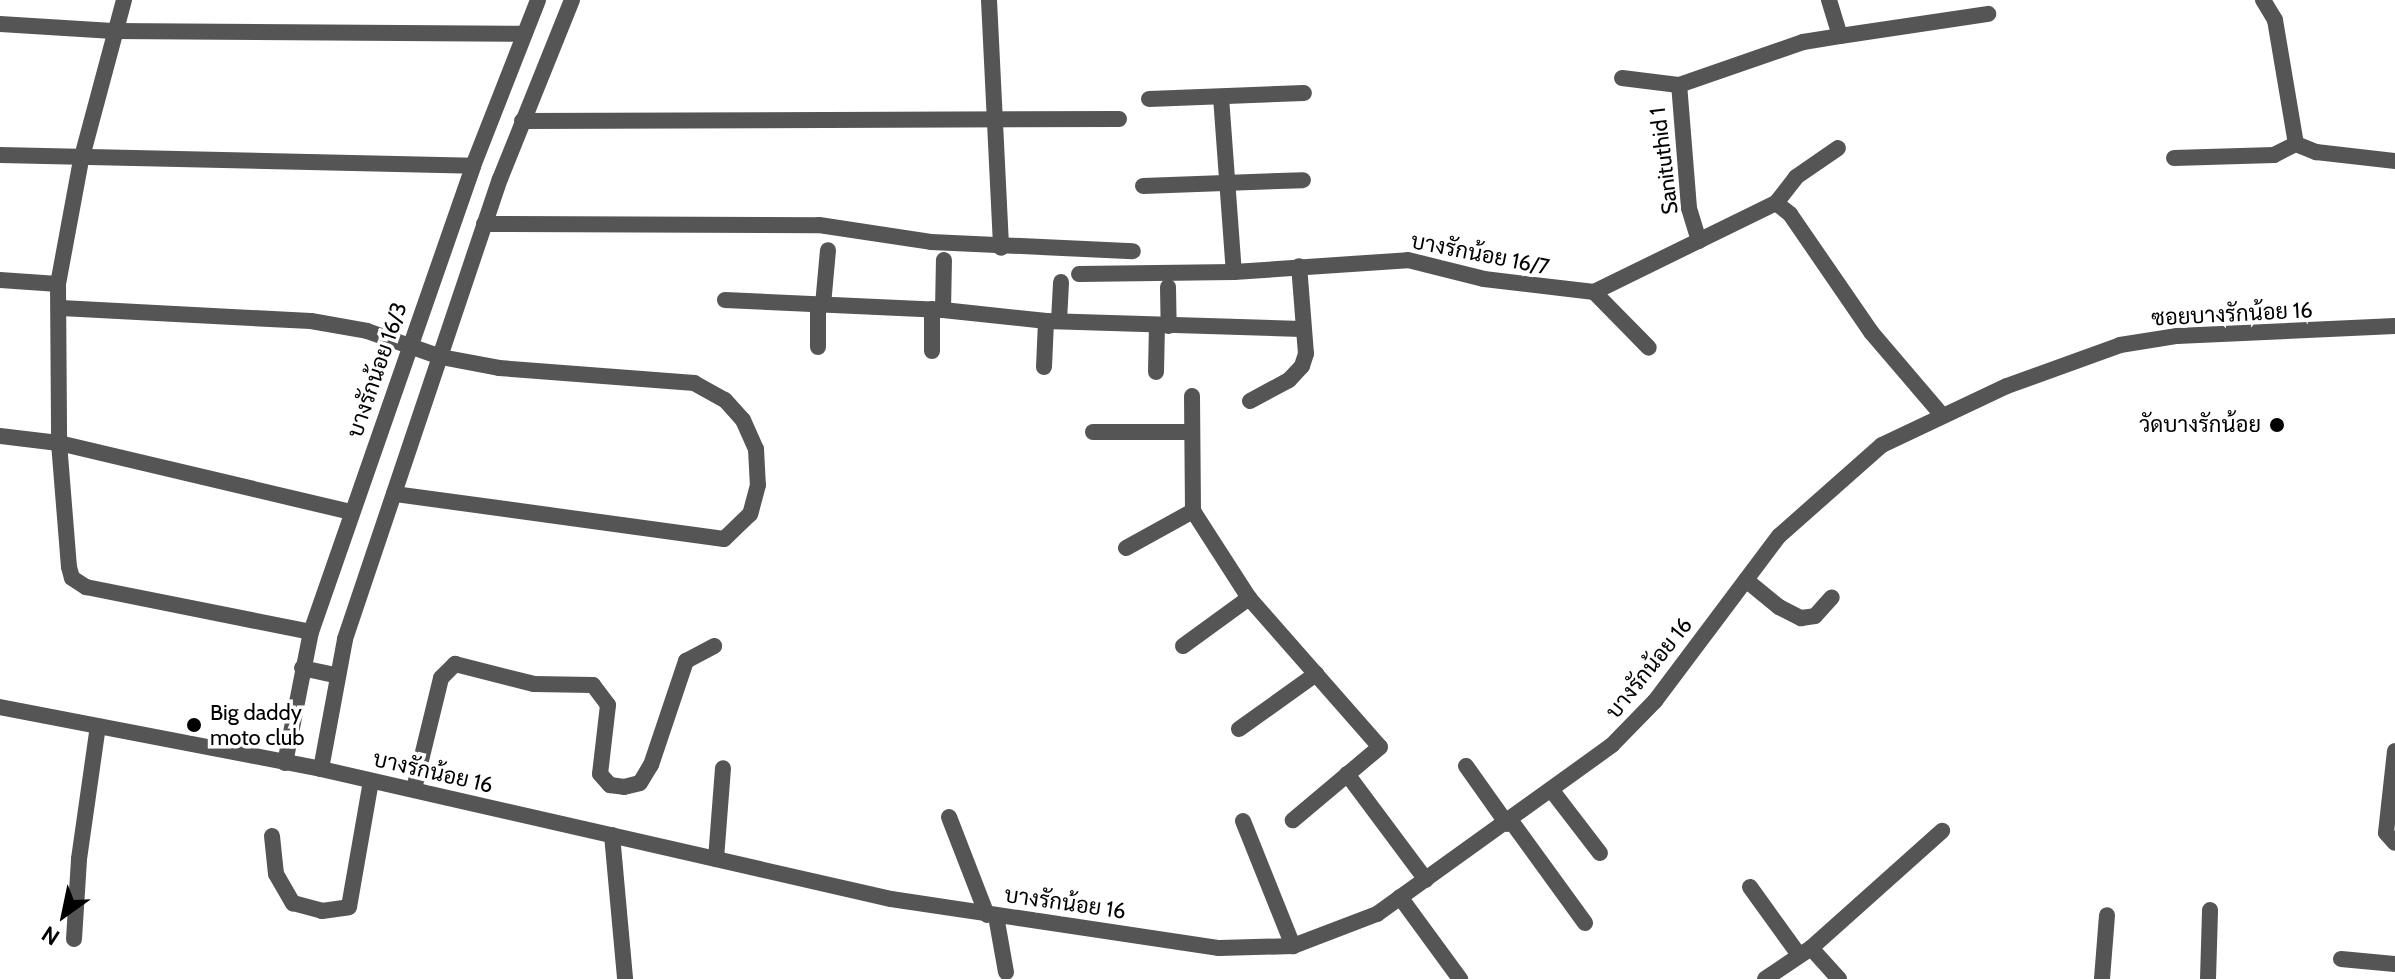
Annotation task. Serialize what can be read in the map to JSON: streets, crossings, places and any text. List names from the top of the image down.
{
  "streets": {
    "street": [
      "Sanituthid 1",
      "บางรักน้อย 16/7",
      "ซอยบางรักน้อย 16",
      "บางรักน้อย 16/3",
      "บางรักน้อย 16"
    ]
  },
  "crossings": [
    ["ซอยบางรักน้อย 16", "บางรักน้อย 16"],
    ["บางรักน้อย 16/3", "บางรักน้อย 16"]
  ],
  "places": ["วัดบางรักน้อย", "Big daddy moto club"],
  "north": "bottom left"
}
